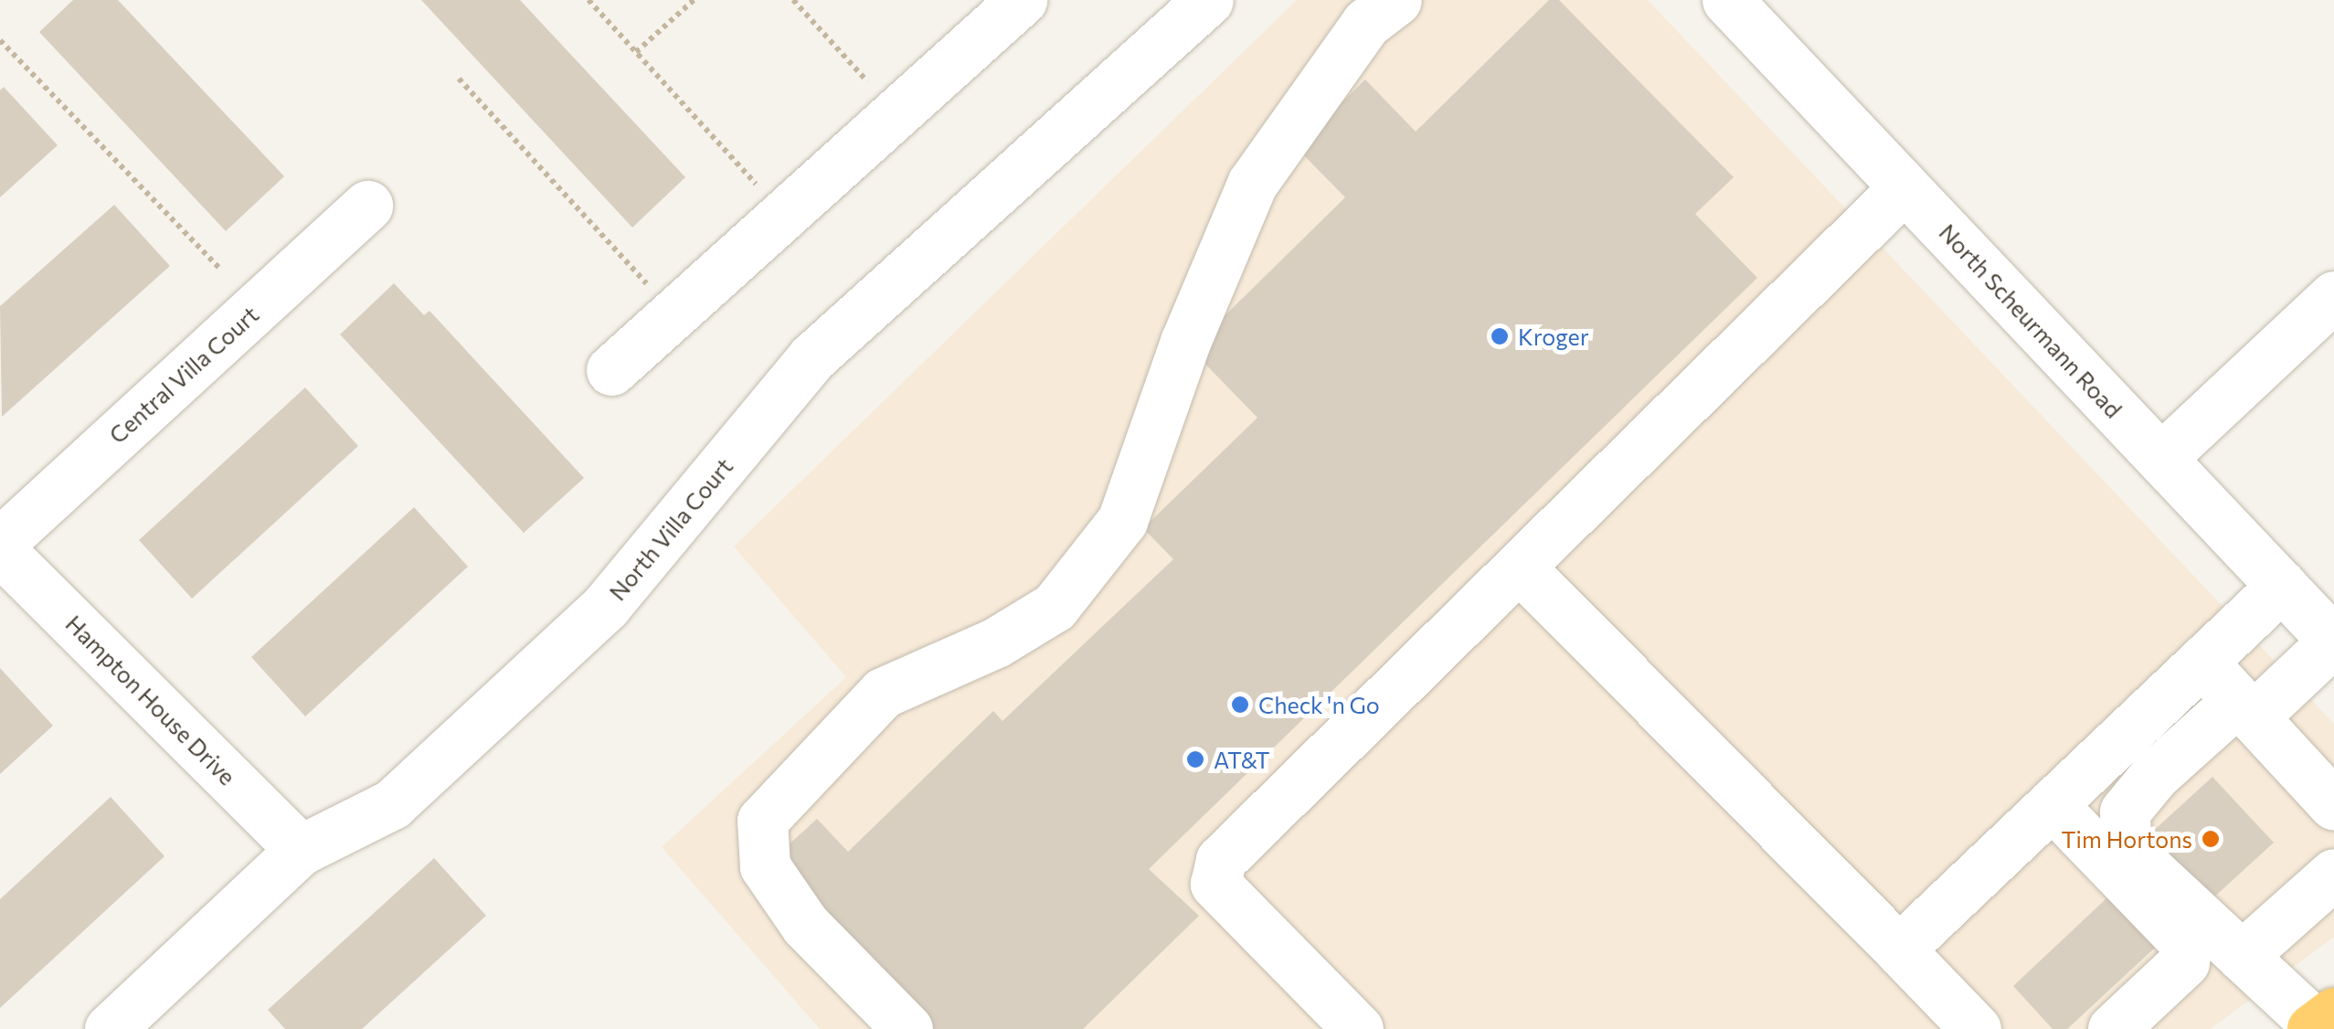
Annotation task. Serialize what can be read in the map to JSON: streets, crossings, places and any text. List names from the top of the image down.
{
  "streets": {
    "street": [
      "North Scheurmann Road",
      "Central Villa Court",
      "North Villa Court",
      "Hampton House Drive"
    ]
  },
  "crossings": [
    ["North Villa Court", "Hampton House Drive"]
  ],
  "places": [
    "Kroger",
    "Check 'n Go",
    "AT&T",
    "Tim Hortons"
  ]
}
